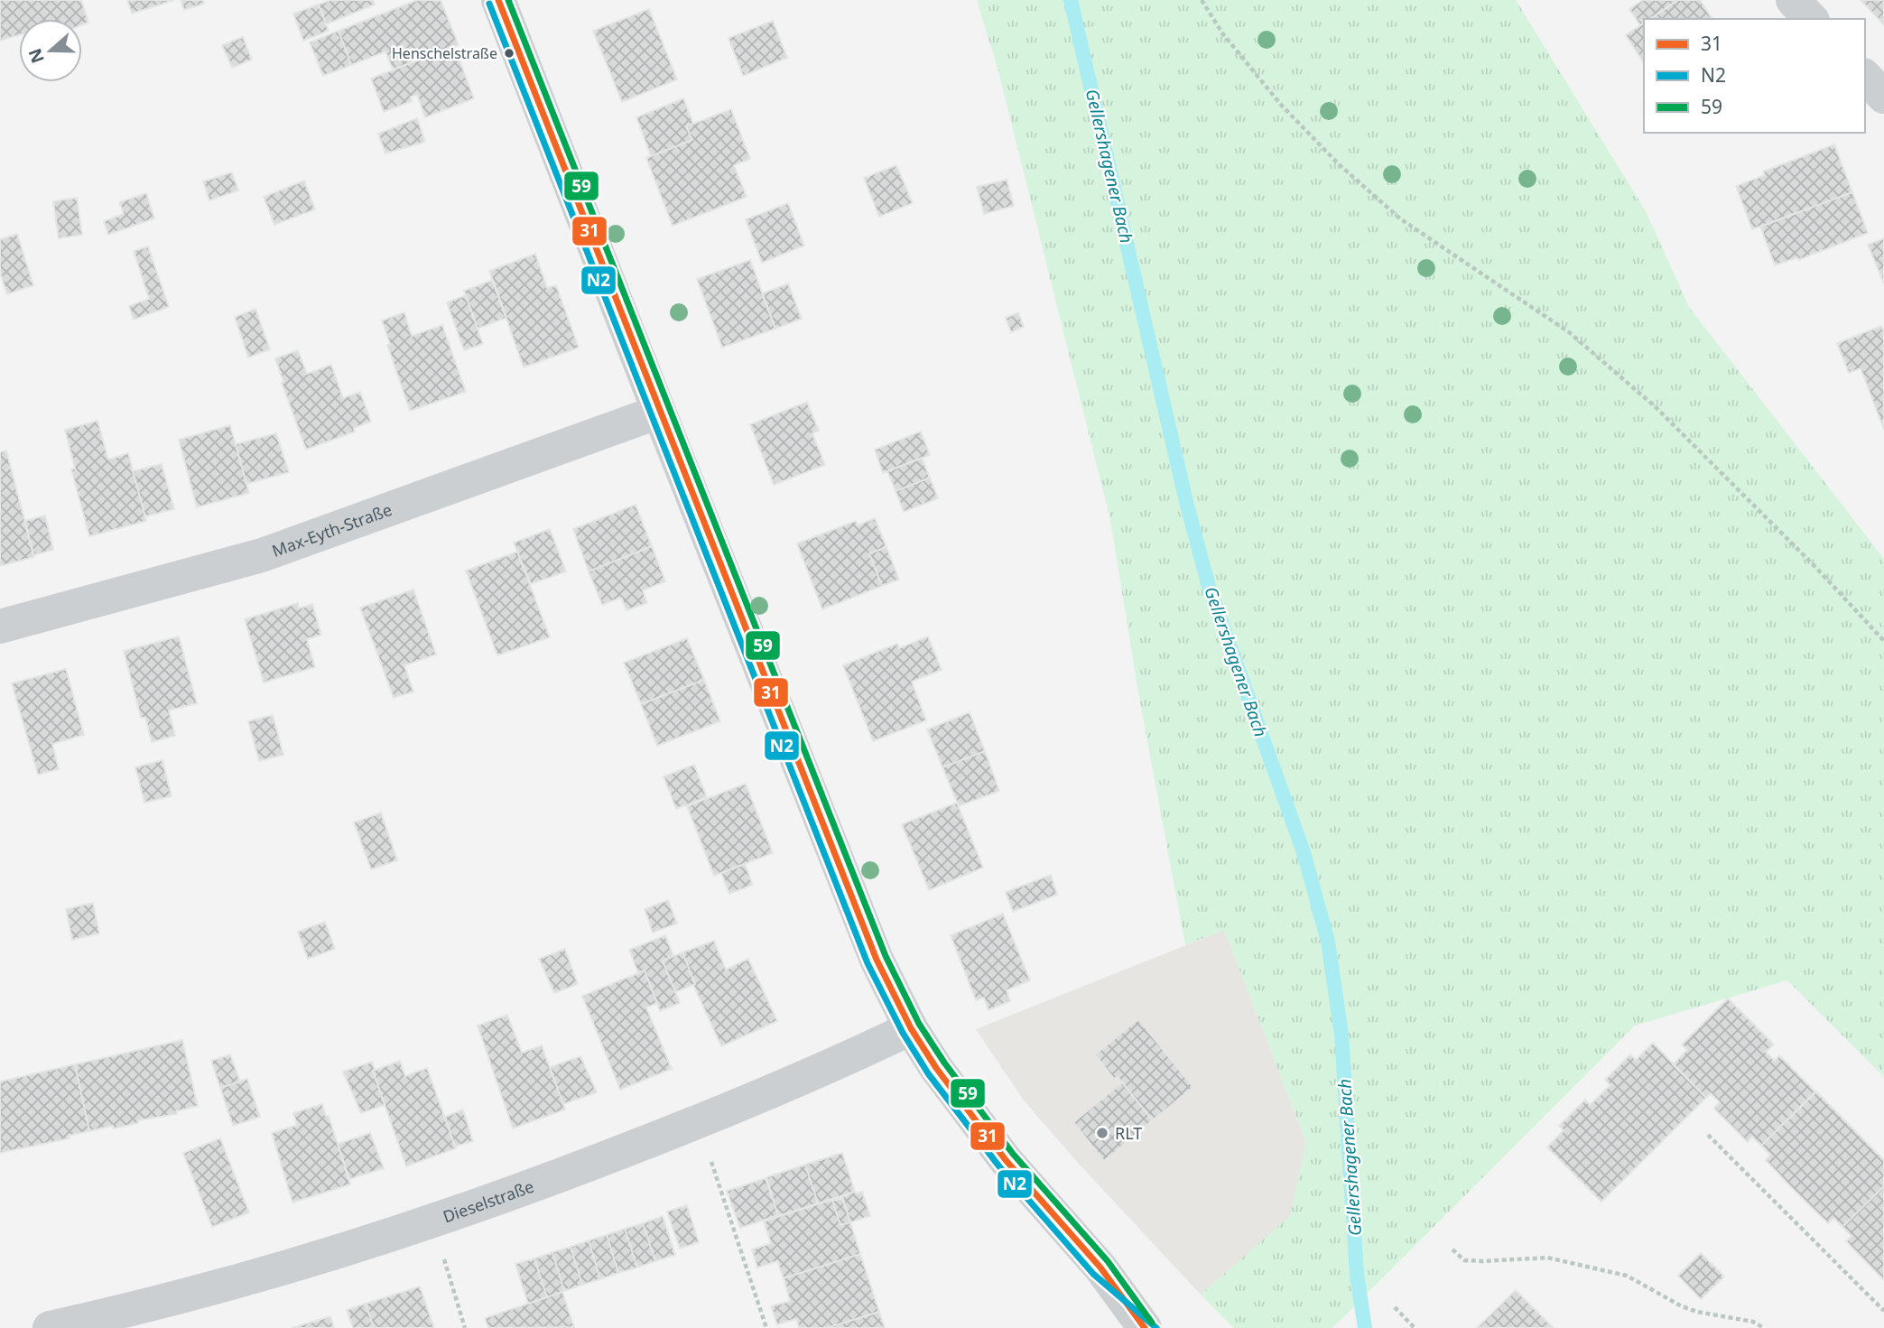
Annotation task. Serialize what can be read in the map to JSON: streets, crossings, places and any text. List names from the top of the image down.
{
  "streets": {
    "street": ["Max-Eyth-Straße", "Dieselstraße"]
  },
  "water": ["Gellershagener Bach"],
  "places": ["Henschelstraße", "RLT"],
  "lines": ["transit line 31", "transit line 59", "transit line N2"],
  "legend": ["31", "N2", "59"],
  "north": "left"
}
